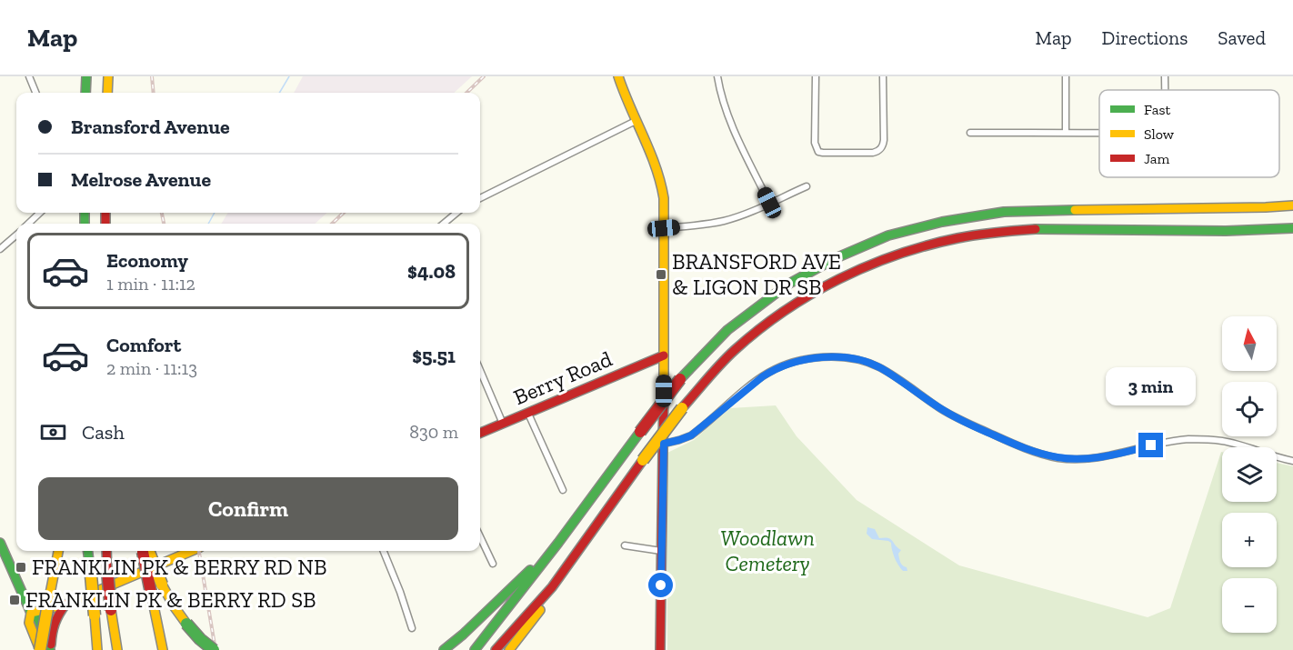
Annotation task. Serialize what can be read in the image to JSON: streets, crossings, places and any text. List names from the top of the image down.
{
  "streets": {
    "main road": ["Berry Road"]
  },
  "parks": ["Woodlawn Cemetery"],
  "places": {
    "transit": ["BRANSFORD AVE & LIGON DR SB", "FRANKLIN PK & BERRY RD NB", "FRANKLIN PK & BERRY RD SB"]
  },
  "legend": ["Fast", "Slow", "Jam"],
  "north": "top",
  "page": {
    "header": "Map",
    "nav": ["Map", "Directions", "Saved"],
    "banner": ["Bransford Avenue", "Melrose Avenue"],
    "list": [
      {
        "name": "Economy",
        "note": "1 min · 11:12",
        "value": "$4.08"
      },
      {
        "name": "Comfort",
        "note": "2 min · 11:13",
        "value": "$5.51"
      }
    ],
    "map_buttons": ["+", "−"],
    "bubble": "3 min",
    "pay": ["Cash", "830 m"],
    "buttons": "Confirm"
  }
}
